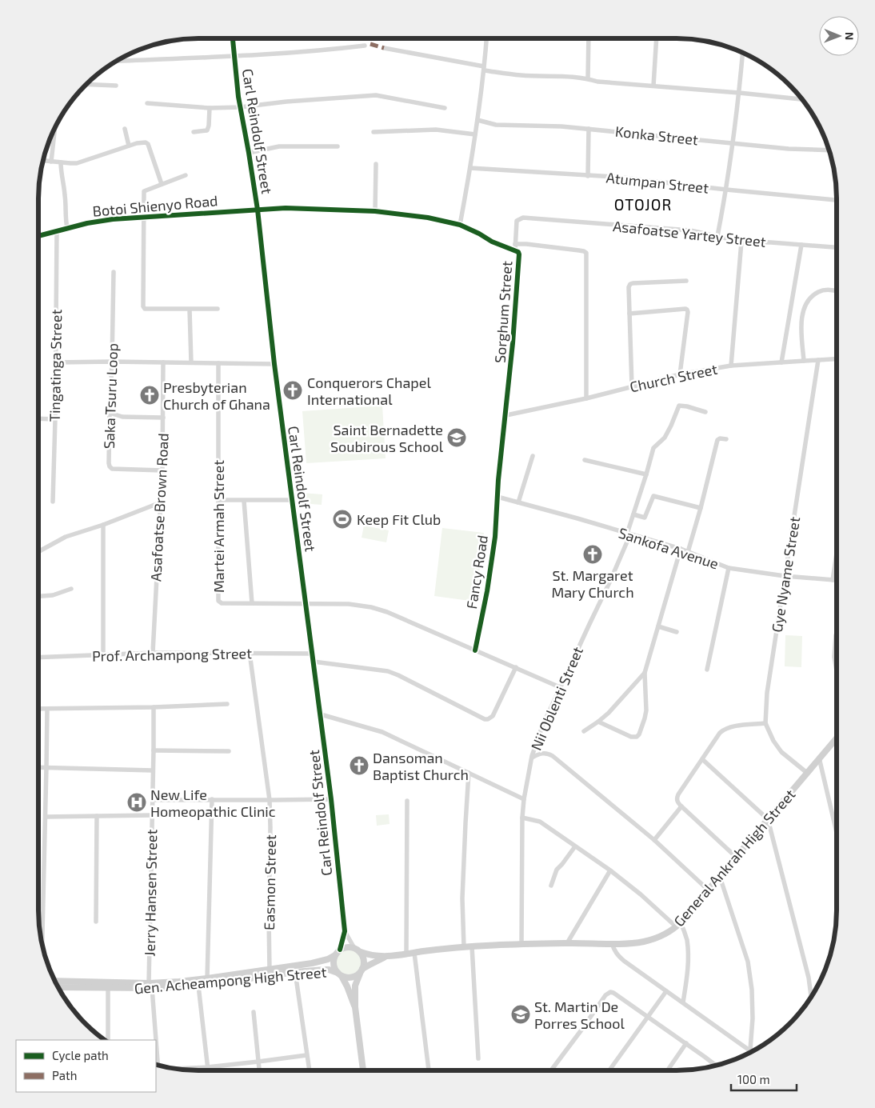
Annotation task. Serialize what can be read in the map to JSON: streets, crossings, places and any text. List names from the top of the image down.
{
  "streets": {
    "main road": ["General Ankrah High Street", "Gen. Acheampong High Street"],
    "street": [
      "Carl Reindolf Street",
      "Konka Street",
      "Atumpan Street",
      "Botoi Shienyo Road",
      "Asafoatse Yartey Street",
      "Sorghum Street",
      "Tingatinga Street",
      "Church Street",
      "Saka Tsuru Loop",
      "Asafoatse Brown Road",
      "Martei Armah Street",
      "Sankofa Avenue",
      "Fancy Road",
      "Gye Nyame Street",
      "Prof. Archampong Street",
      "Nii Oblenti Street",
      "Easmon Street",
      "Jerry Hansen Street"
    ]
  },
  "crossings": [
    ["Carl Reindolf Street", "Botoi Shienyo Road"],
    ["Carl Reindolf Street", "Sorghum Street"],
    ["Carl Reindolf Street", "Martei Armah Street"],
    ["Carl Reindolf Street", "Prof. Archampong Street"],
    ["Carl Reindolf Street", "General Ankrah High Street"],
    ["Carl Reindolf Street", "Gen. Acheampong High Street"],
    ["Botoi Shienyo Road", "Sorghum Street"],
    ["Botoi Shienyo Road", "Tingatinga Street"],
    ["Asafoatse Yartey Street", "Sorghum Street"],
    ["Sorghum Street", "Church Street"],
    ["Sorghum Street", "Sankofa Avenue"],
    ["Sorghum Street", "Fancy Road"],
    ["Church Street", "Gye Nyame Street"],
    ["Saka Tsuru Loop", "Asafoatse Brown Road"],
    ["Asafoatse Brown Road", "Prof. Archampong Street"],
    ["Martei Armah Street", "Fancy Road"],
    ["Martei Armah Street", "Nii Oblenti Street"],
    ["Sankofa Avenue", "Fancy Road"],
    ["Sankofa Avenue", "Gye Nyame Street"],
    ["Sankofa Avenue", "Nii Oblenti Street"],
    ["Gye Nyame Street", "General Ankrah High Street"],
    ["Prof. Archampong Street", "Easmon Street"],
    ["Nii Oblenti Street", "General Ankrah High Street"],
    ["General Ankrah High Street", "Gen. Acheampong High Street"],
    ["Easmon Street", "Gen. Acheampong High Street"],
    ["Jerry Hansen Street", "Gen. Acheampong High Street"]
  ],
  "districts": ["OTOJOR"],
  "places": {
    "church": [
      "Conquerors Chapel International",
      "Presbyterian Church of Ghana",
      "St. Margaret Mary Church",
      "Dansoman Baptist Church"
    ],
    "school or university": ["Saint Bernadette Soubirous School", "St. Martin De Porres School"],
    "sports": ["Keep Fit Club"],
    "hospital": ["New Life Homeopathic Clinic"]
  },
  "legend": ["Cycle path", "Path"],
  "scale_bar": "100 m",
  "north": "right"
}
